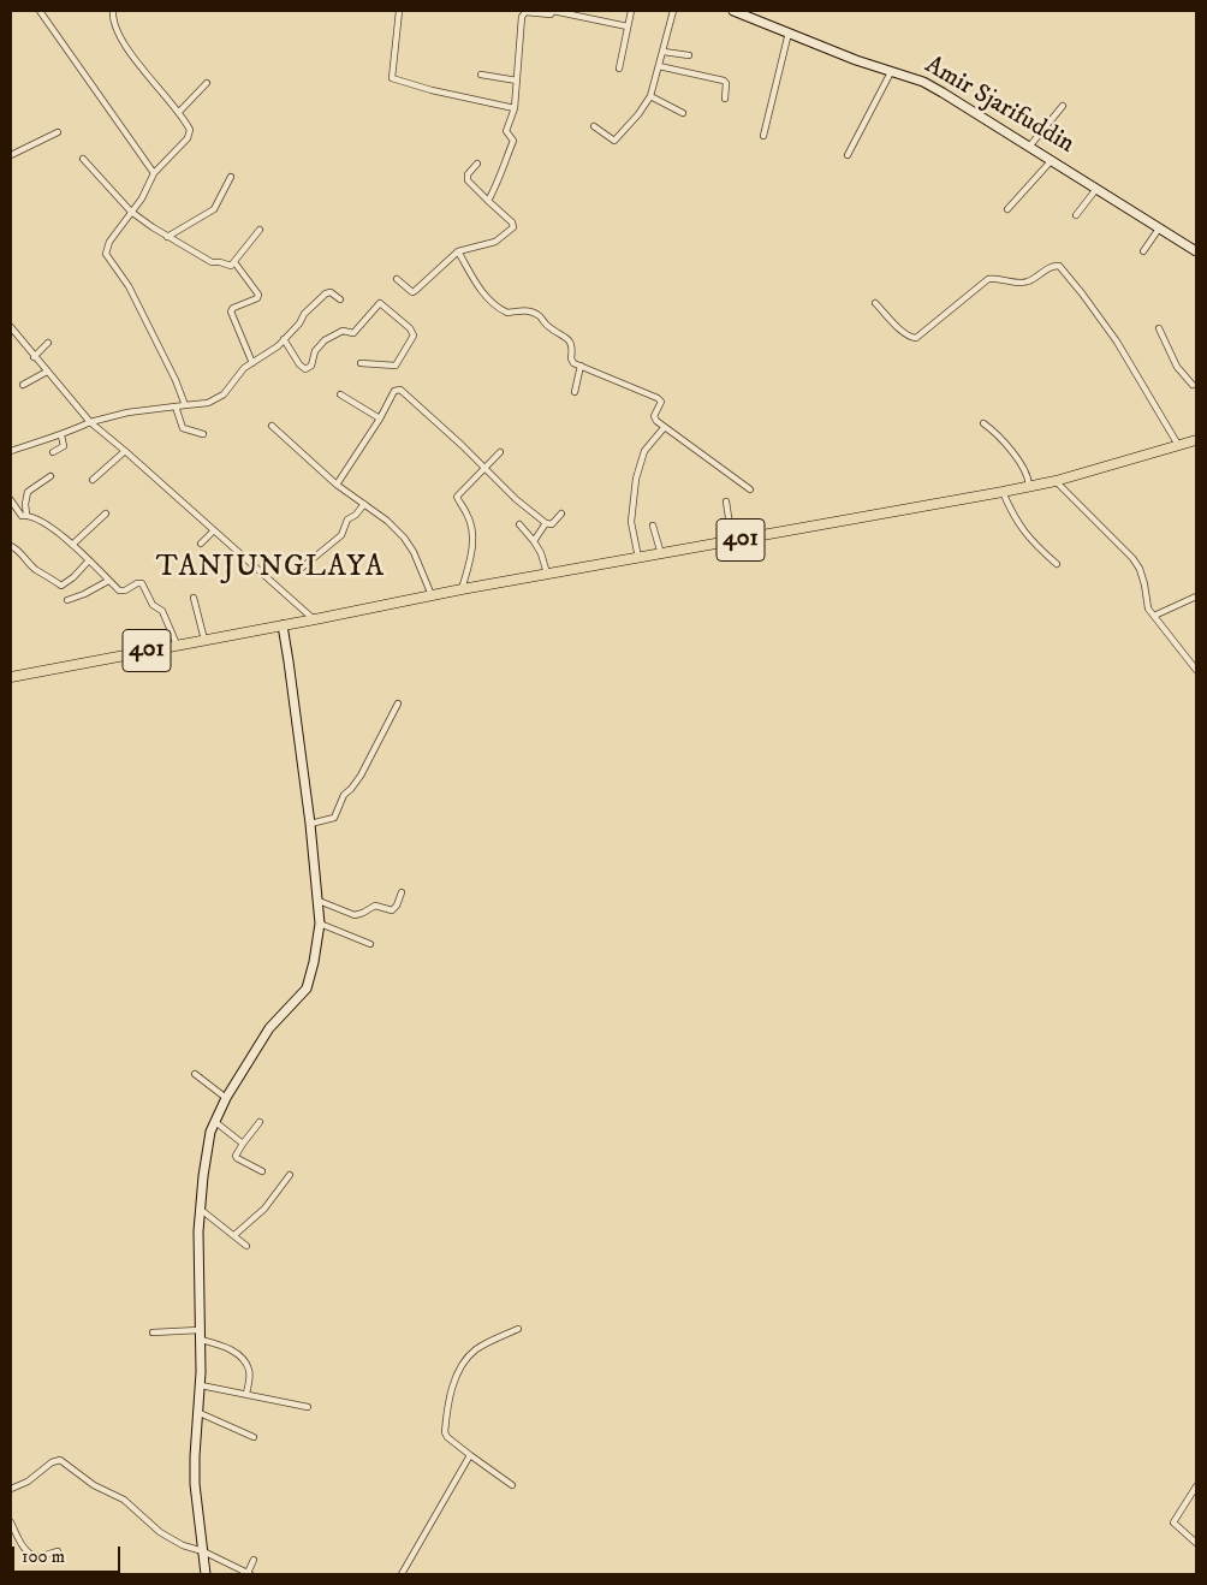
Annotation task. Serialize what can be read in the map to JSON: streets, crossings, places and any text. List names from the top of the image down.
{
  "streets": {
    "main road": ["401"],
    "street": ["Amir Sjarifuddin"]
  },
  "districts": ["TANJUNGLAYA"],
  "scale_bar": "100 m"
}
